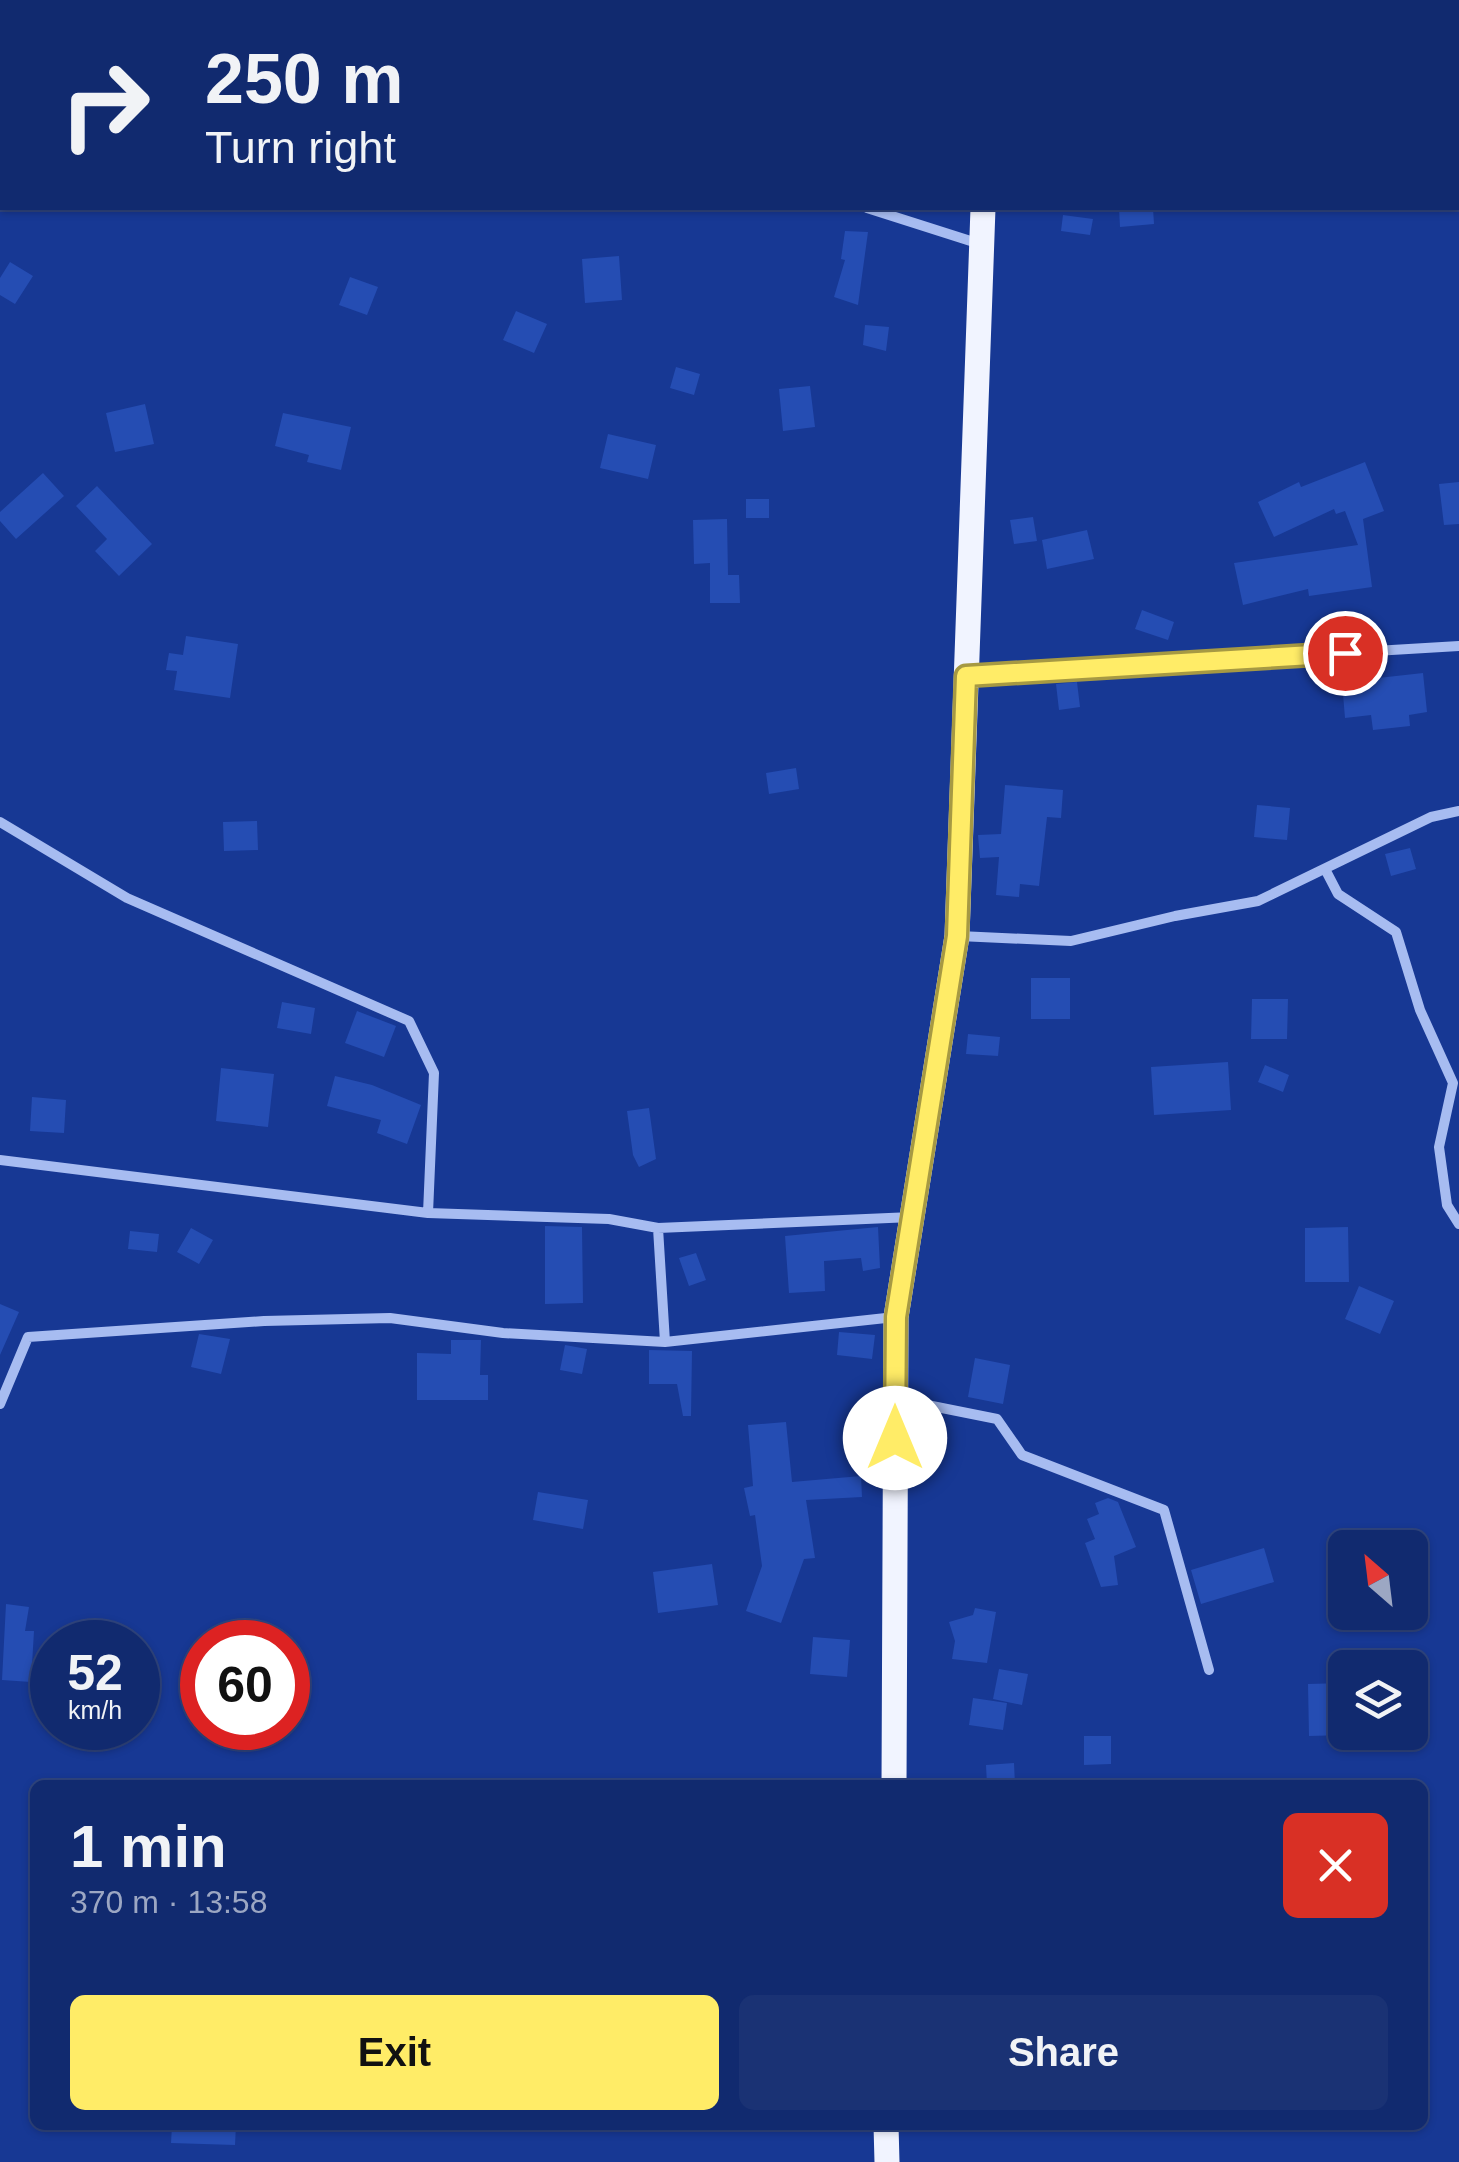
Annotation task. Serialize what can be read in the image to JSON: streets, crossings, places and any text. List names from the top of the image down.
{
  "north": "top left",
  "page": {
    "turn": ["250 m", "Turn right"],
    "speed": "52 km/h",
    "limit": "60",
    "heading": ["1 min", "370 m · 13:58"],
    "buttons": ["Exit", "Share"]
  }
}
